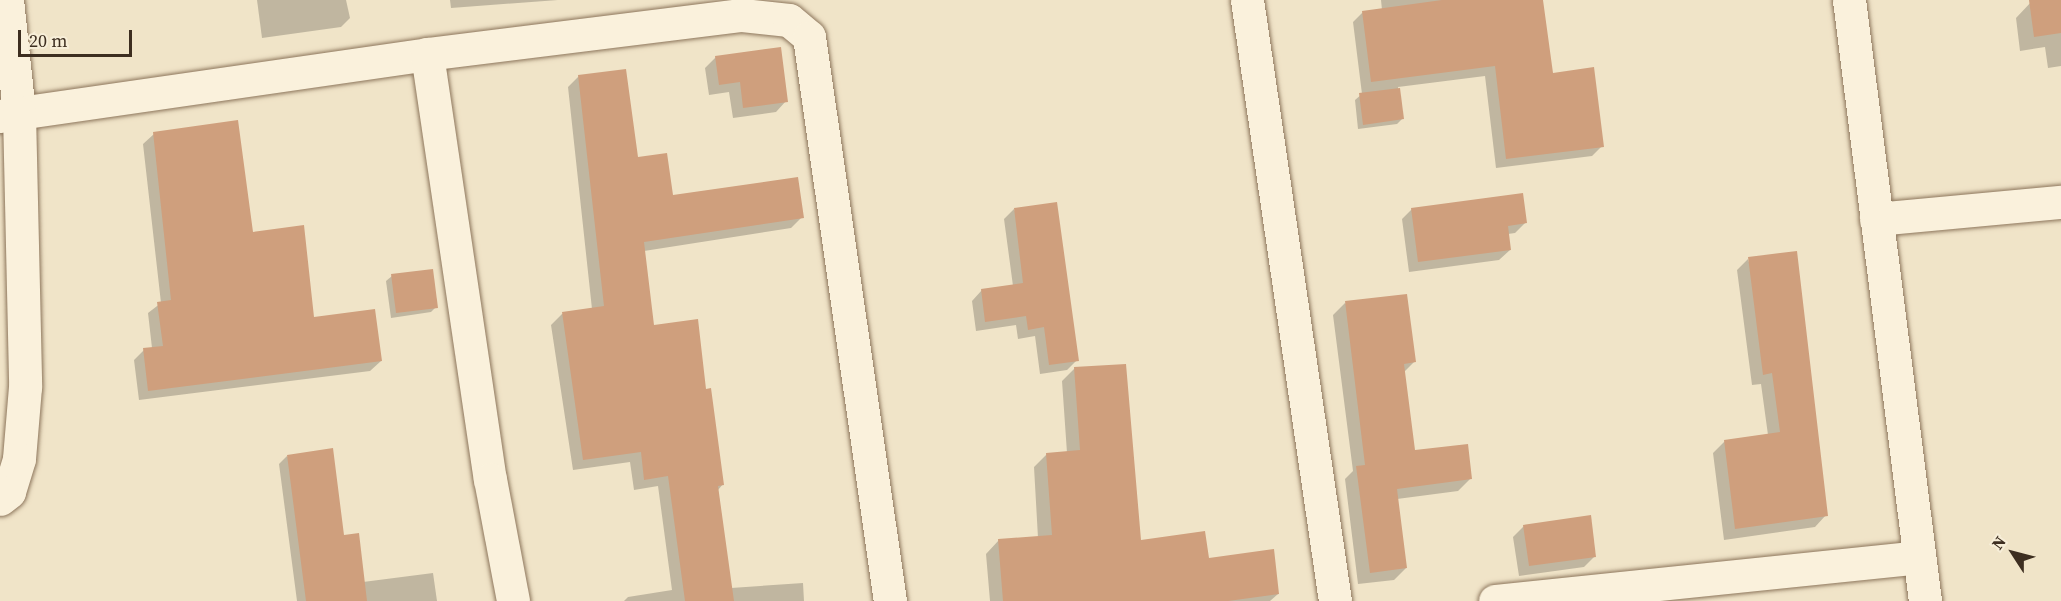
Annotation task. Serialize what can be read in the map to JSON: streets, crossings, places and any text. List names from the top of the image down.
{
  "scale_bar": "20 m",
  "north": "top left"
}
